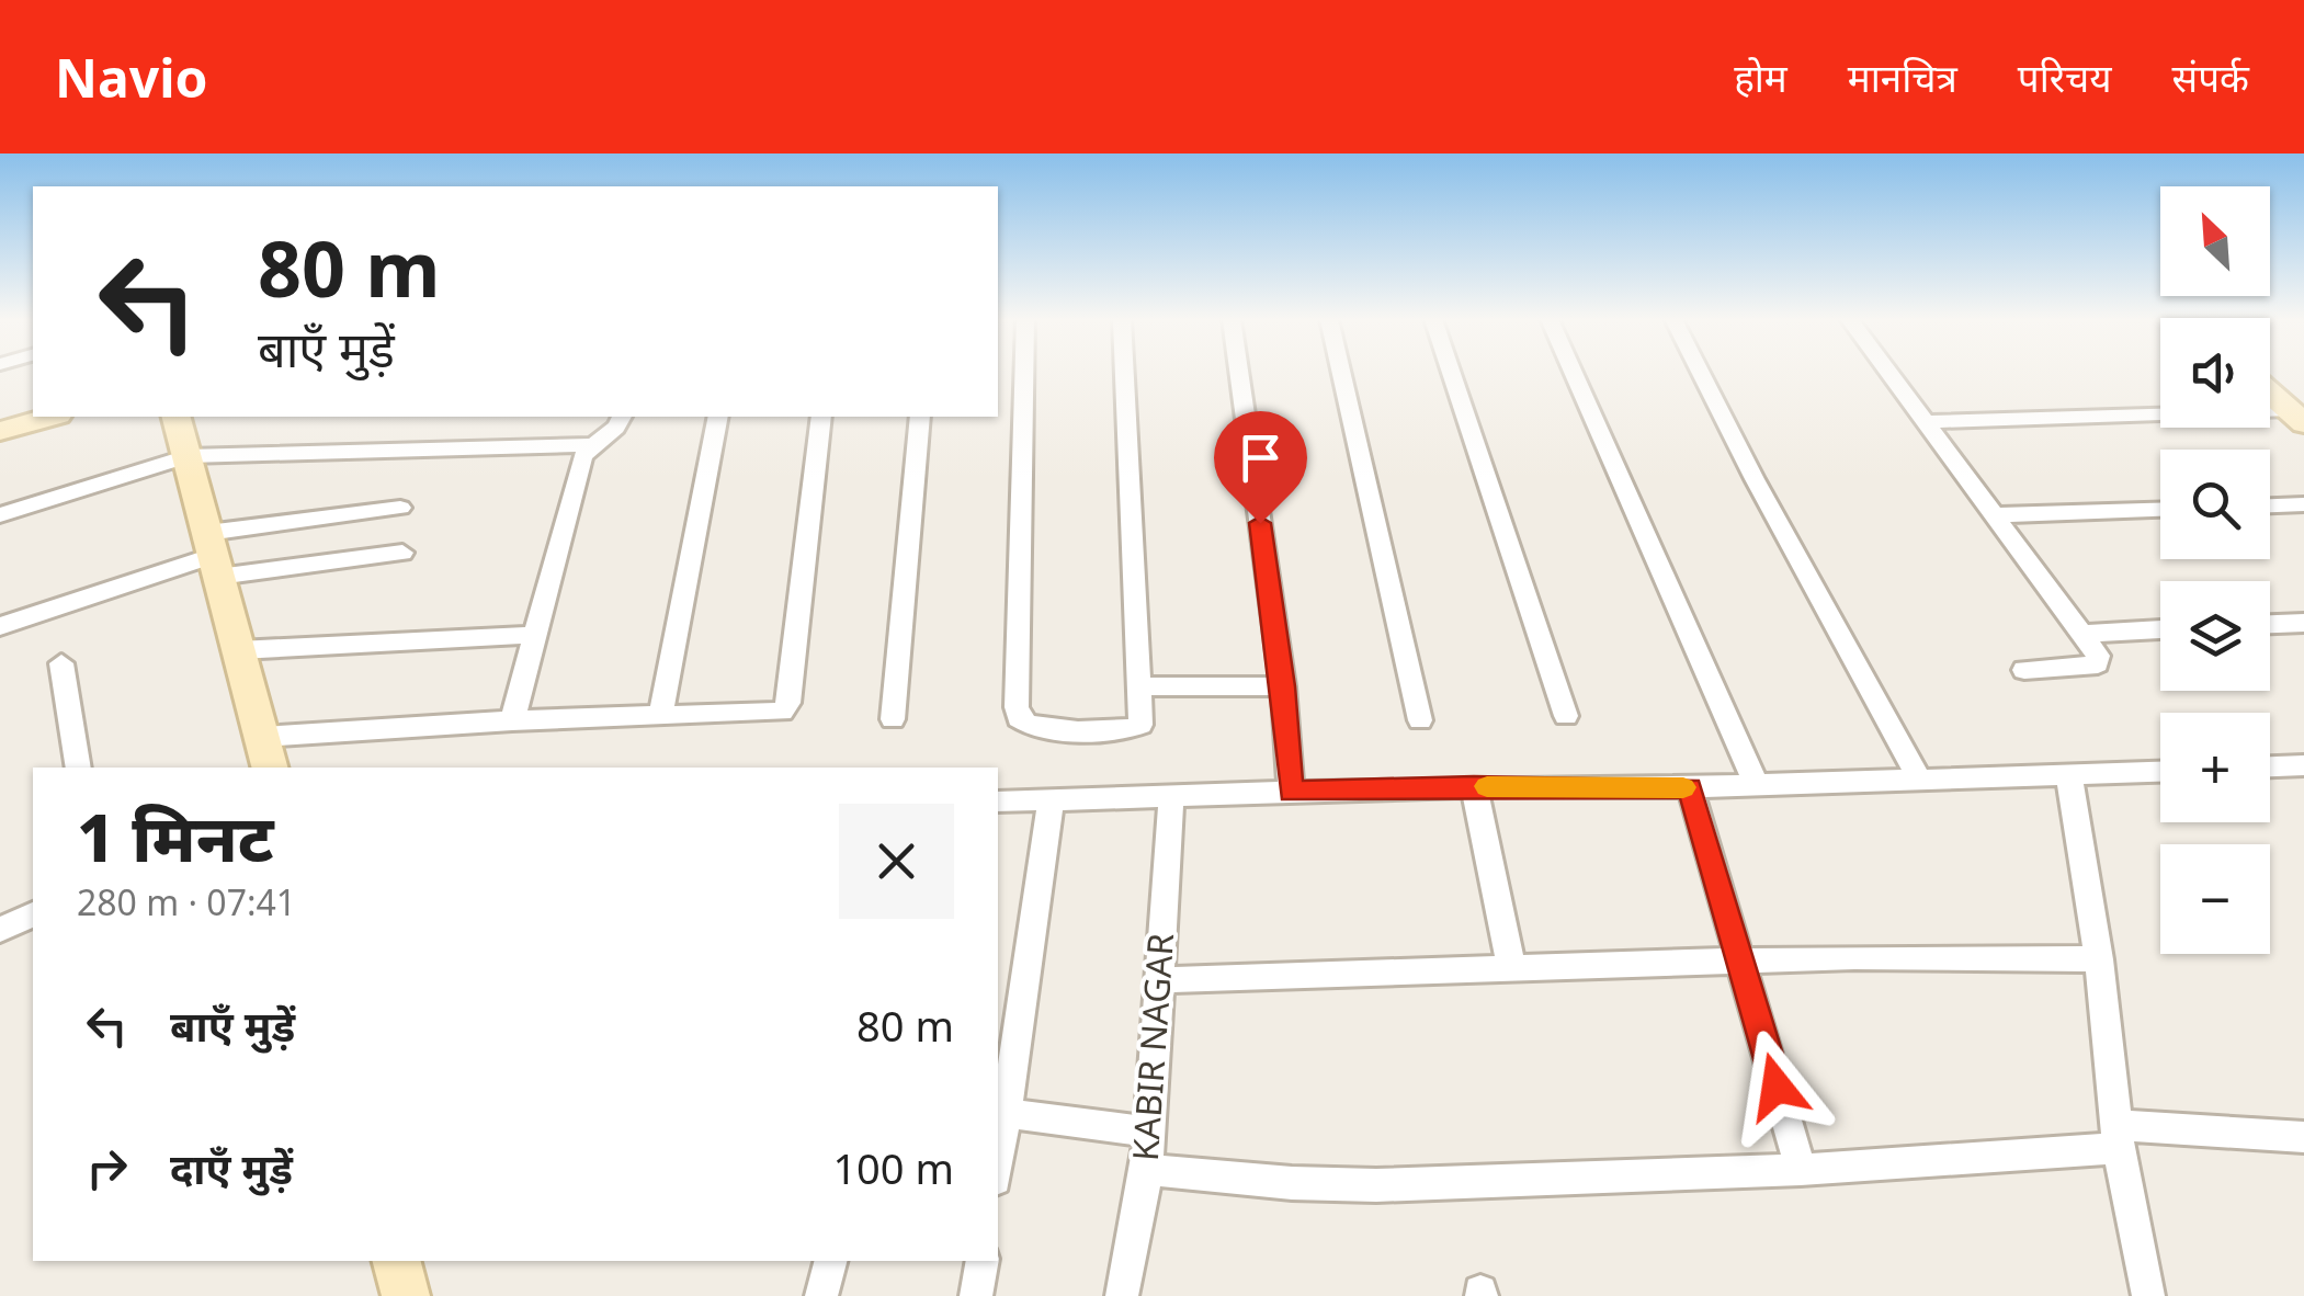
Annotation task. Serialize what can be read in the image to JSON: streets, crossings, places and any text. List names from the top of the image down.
{
  "streets": {
    "street": ["KABIR NAGAR"]
  },
  "north": "top left",
  "page": {
    "header": "Navio",
    "nav": [
      "होम",
      "मानचित्र",
      "परिचय",
      "संपर्क"
    ],
    "map_buttons": ["+", "−"],
    "turn": ["80 m", "बाएँ मुड़ें"],
    "heading": ["1 मिनट", "280 m · 07:41"],
    "list": [
      {
        "name": "बाएँ मुड़ें",
        "value": "80 m"
      },
      {
        "name": "दाएँ मुड़ें",
        "value": "100 m"
      }
    ]
  }
}
